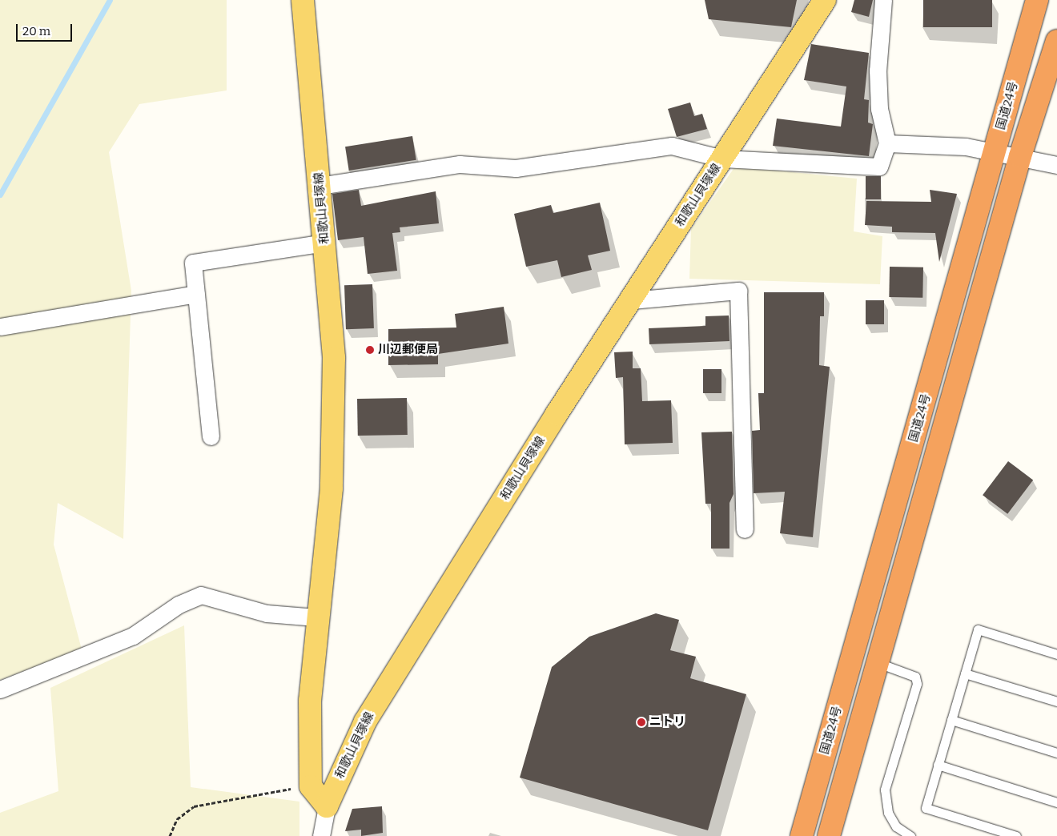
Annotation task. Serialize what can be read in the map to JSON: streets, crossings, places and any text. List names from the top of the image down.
{
  "streets": {
    "highway": ["国道24号"],
    "main road": ["和歌山貝塚線"]
  },
  "places": ["川辺郵便局", "ニトリ"],
  "scale_bar": "20 m"
}
